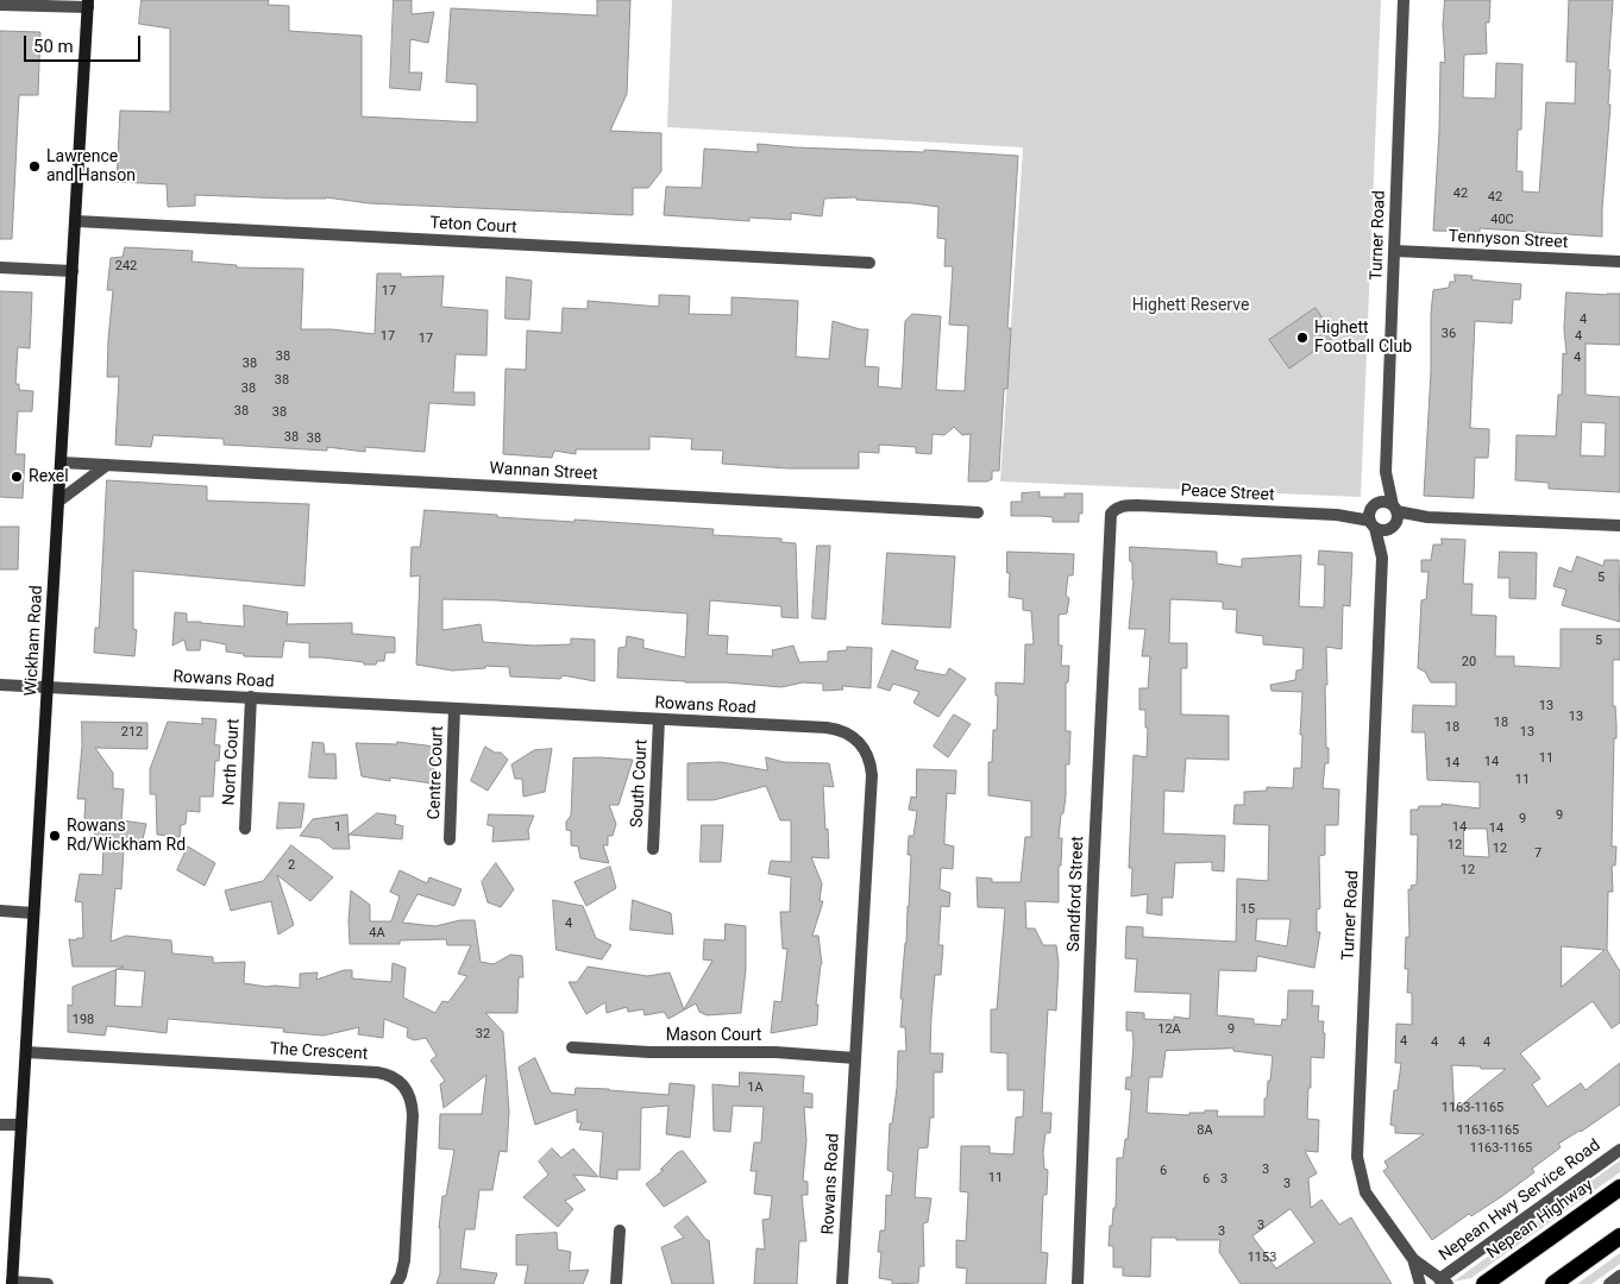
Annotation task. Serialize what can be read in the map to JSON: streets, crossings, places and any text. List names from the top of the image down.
{
  "streets": {
    "highway": ["Nepean Highway"],
    "main road": ["Wickham Road"],
    "street": [
      "Teton Court",
      "Turner Road",
      "Tennyson Street",
      "Wannan Street",
      "Peace Street",
      "Rowans Road",
      "North Court",
      "Centre Court",
      "South Court",
      "Sandford Street",
      "Mason Court",
      "The Crescent",
      "Nepean Hwy Service Road"
    ]
  },
  "crossings": [
    ["Teton Court", "Wickham Road"],
    ["Turner Road", "Tennyson Street"],
    ["Turner Road", "Peace Street"],
    ["Turner Road", "Nepean Hwy Service Road"],
    ["Wannan Street", "Wickham Road"],
    ["Peace Street", "Sandford Street"],
    ["Wickham Road", "Rowans Road"],
    ["Wickham Road", "The Crescent"],
    ["Rowans Road", "North Court"],
    ["Rowans Road", "Centre Court"],
    ["Rowans Road", "South Court"],
    ["Rowans Road", "Mason Court"]
  ],
  "parks": ["Highett Reserve"],
  "places": [
    "Lawrence and Hanson",
    "Highett Football Club",
    "Rexel",
    "Rowans Rd/Wickham Rd"
  ],
  "house_numbers": [
    "42",
    "42",
    "40C",
    "242",
    "17",
    "4",
    "36",
    "17",
    "4",
    "17",
    "38",
    "4",
    "38",
    "38",
    "38",
    "38",
    "38",
    "38",
    "38",
    "5",
    "5",
    "20",
    "13",
    "13",
    "18",
    "18",
    "212",
    "13",
    "11",
    "14",
    "14",
    "11",
    "9",
    "9",
    "1",
    "14",
    "14",
    "12",
    "12",
    "7",
    "2",
    "12",
    "15",
    "4",
    "4A",
    "198",
    "12A",
    "9",
    "32",
    "4",
    "4",
    "4",
    "4",
    "1A",
    "1163-1165",
    "8A",
    "1163-1165",
    "1163-1165",
    "3",
    "6",
    "11",
    "6",
    "3",
    "3",
    "3",
    "3",
    "1153"
  ],
  "scale_bar": "50 m"
}
